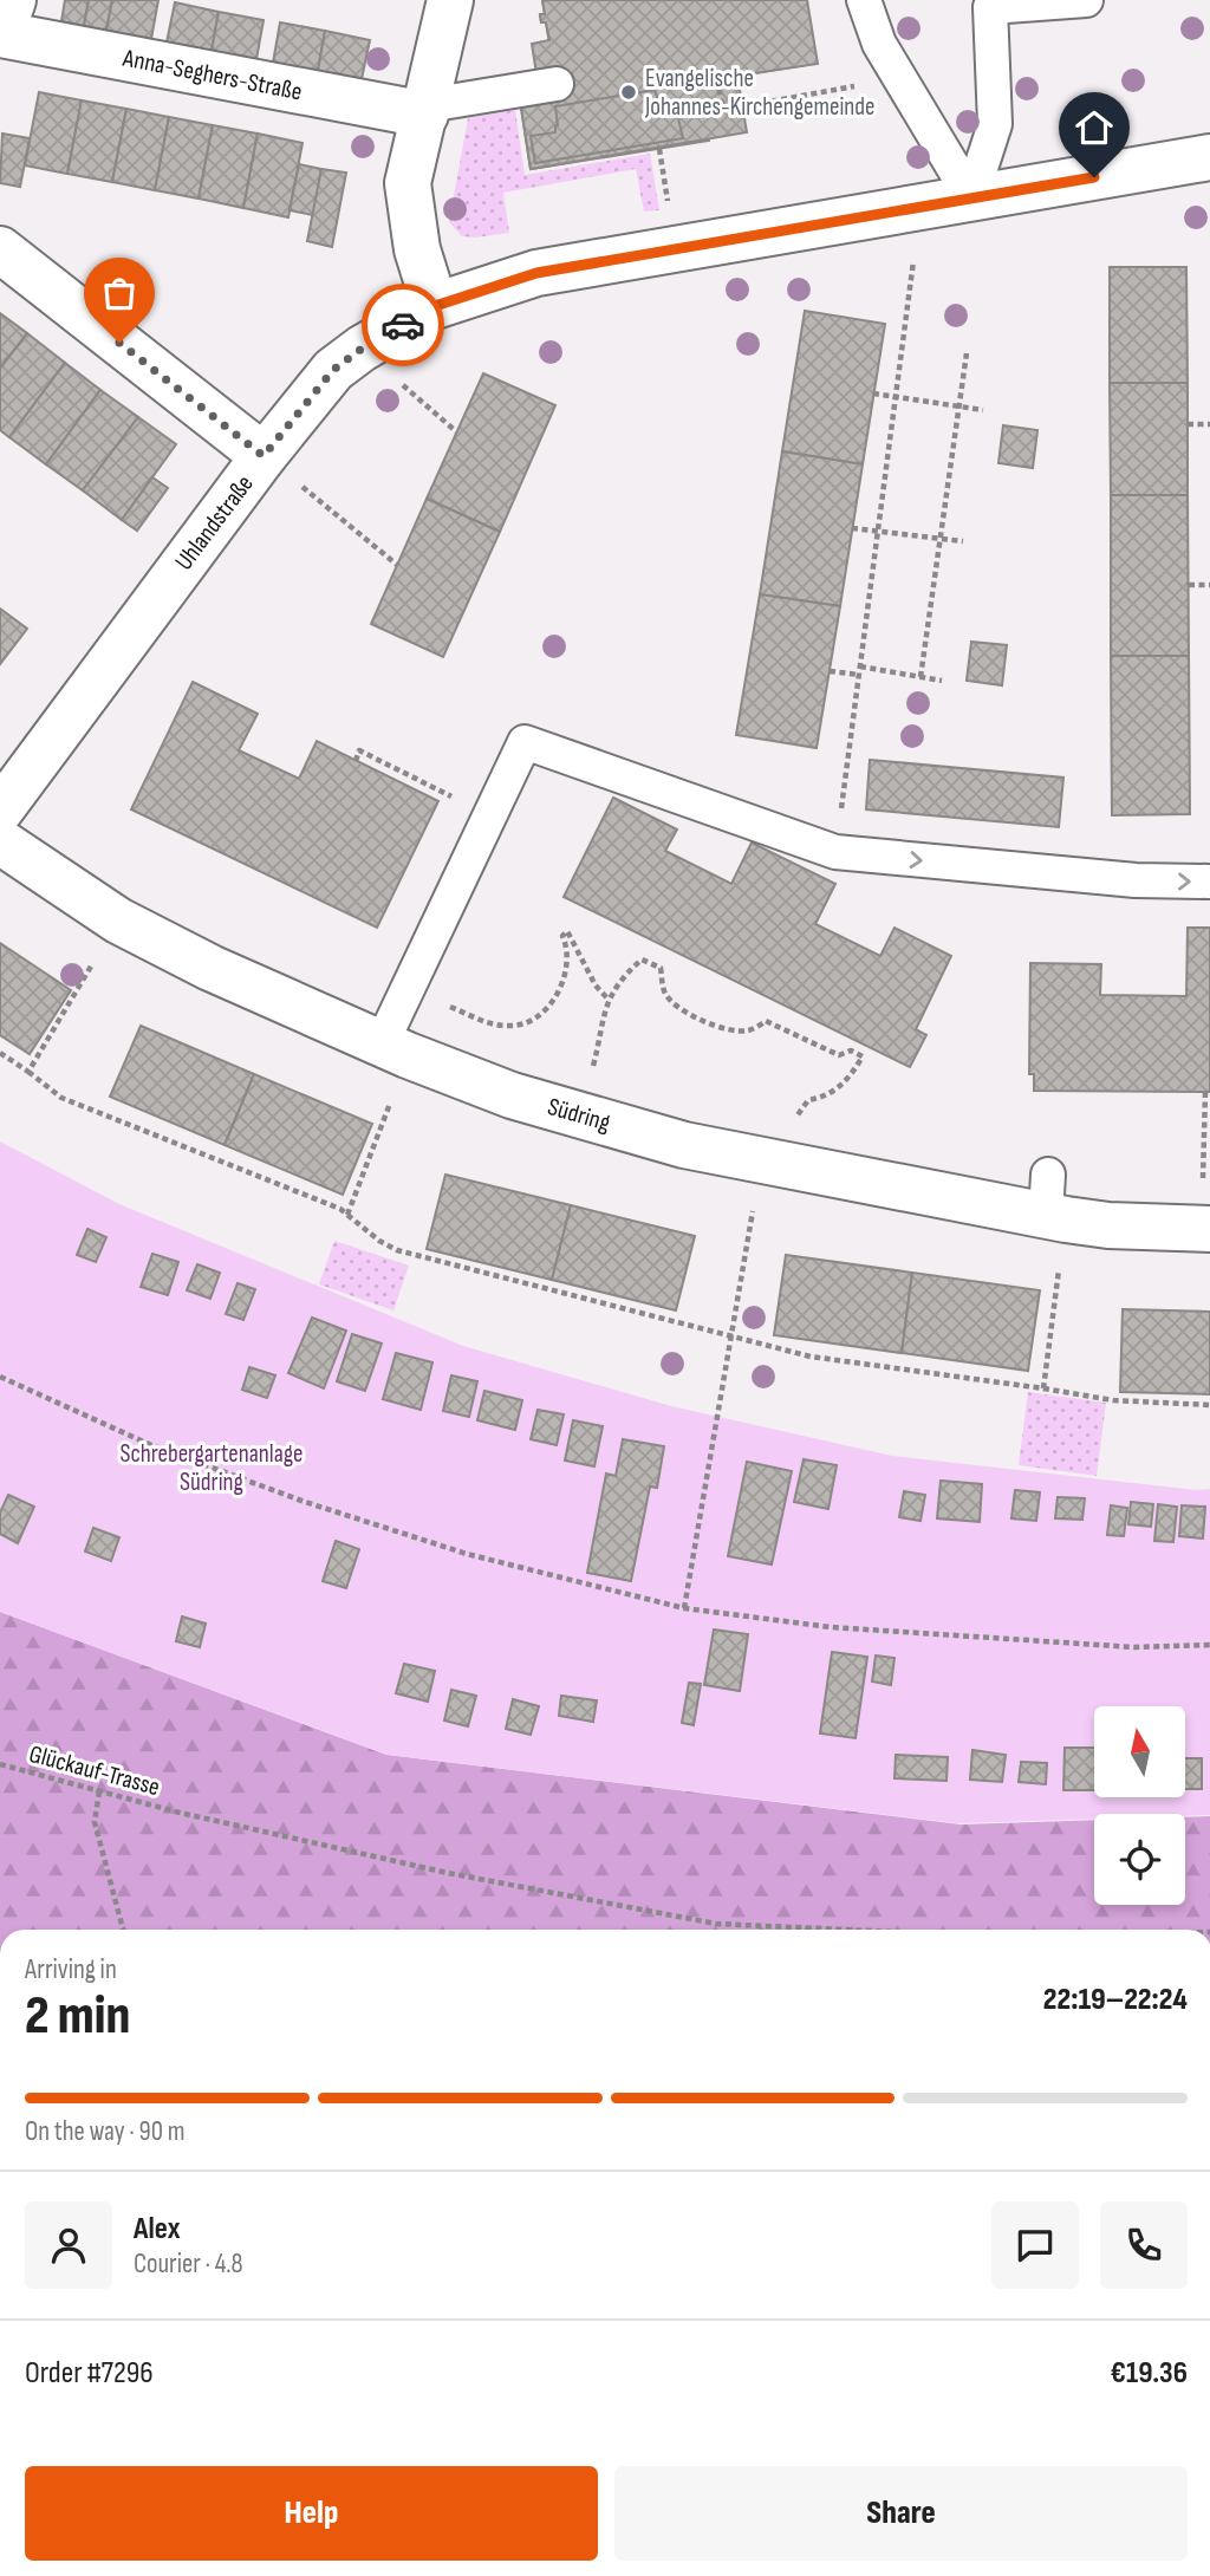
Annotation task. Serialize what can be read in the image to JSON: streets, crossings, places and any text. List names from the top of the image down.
{
  "streets": {
    "street": ["Anna-Seghers-Straße", "Uhlandstraße", "Südring"],
    "path": ["Glückauf-Trasse"]
  },
  "parks": ["Schrebergartenanlage Südring"],
  "places": ["Evangelische Johannes-Kirchengemeinde"],
  "north": "top",
  "page": {
    "heading": ["2 min", "Arriving in", "22:19–22:24"],
    "panel": [
      "Alex",
      "Courier · 4.8",
      "Order #7296",
      "€19.36"
    ],
    "bar": "On the way · 90 m",
    "buttons": ["Help", "Share"]
  }
}
